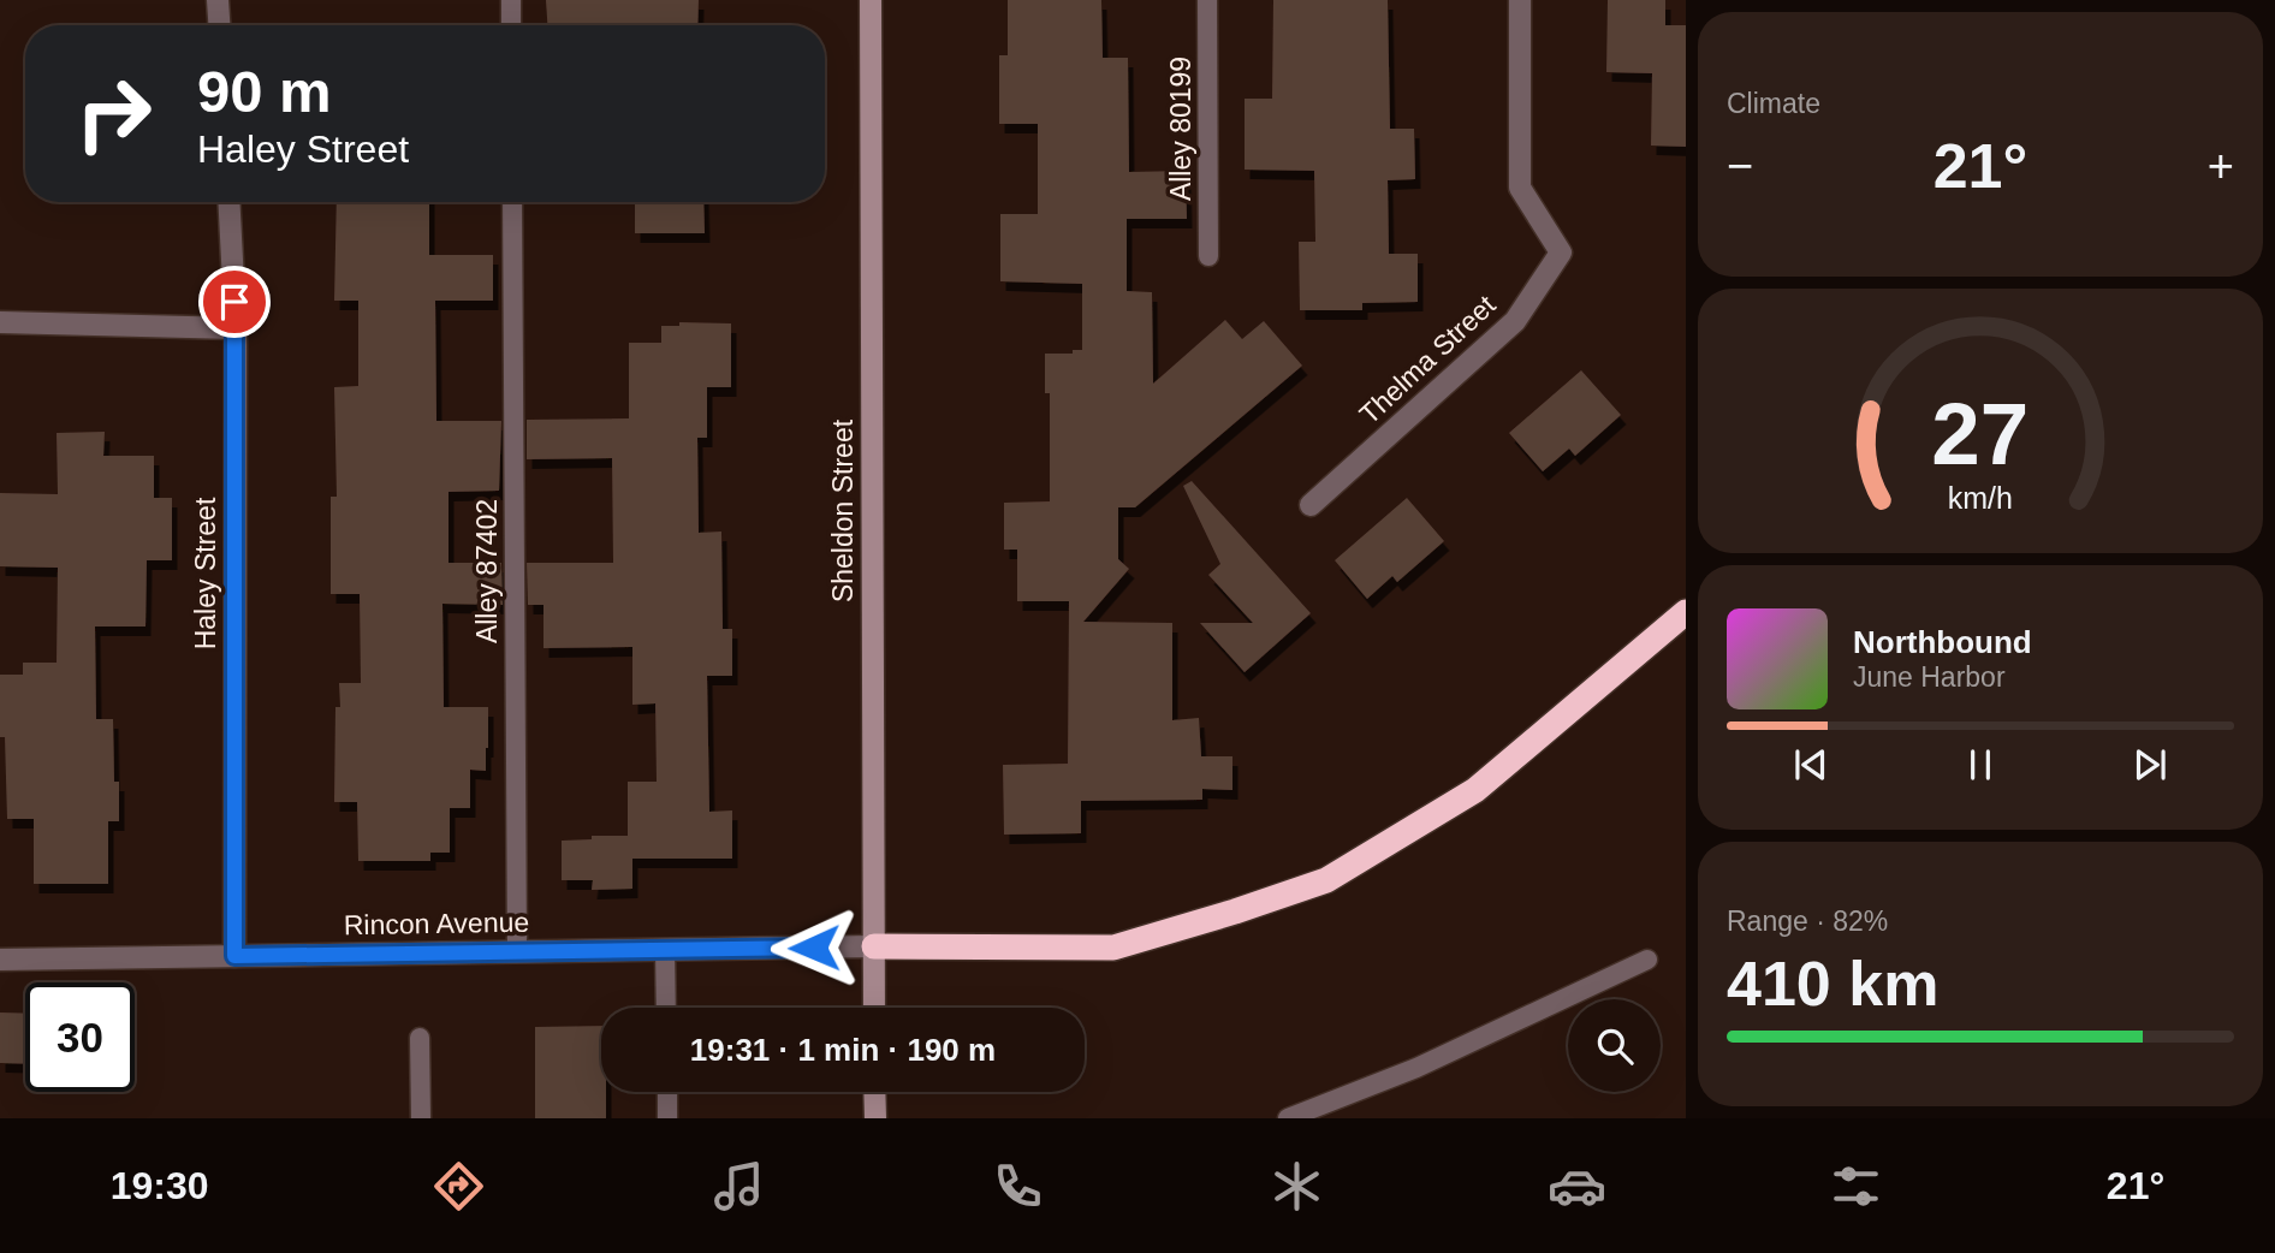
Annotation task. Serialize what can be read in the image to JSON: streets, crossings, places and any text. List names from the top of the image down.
{
  "streets": {
    "main road": ["Sheldon Street"],
    "street": ["Thelma Street", "Haley Street", "Rincon Avenue"],
    "lane": ["Alley 80199", "Alley 87402"]
  },
  "crossings": [
    ["Sheldon Street", "Rincon Avenue"],
    ["Alley 87402", "Rincon Avenue"],
    ["Haley Street", "Rincon Avenue"]
  ],
  "page": {
    "tile": [
      "Climate",
      ["Range · 82%", "410 km"]
    ],
    "turn": ["90 m", "Haley Street"],
    "heat": ["−", "21°", "+"],
    "song": ["Northbound", "June Harbor"],
    "limit": "30",
    "trip": "19:31 · 1 min · 190 m",
    "tabs": ["19:30", "21°"],
    "gauge": ["27", "km/h"]
  }
}
